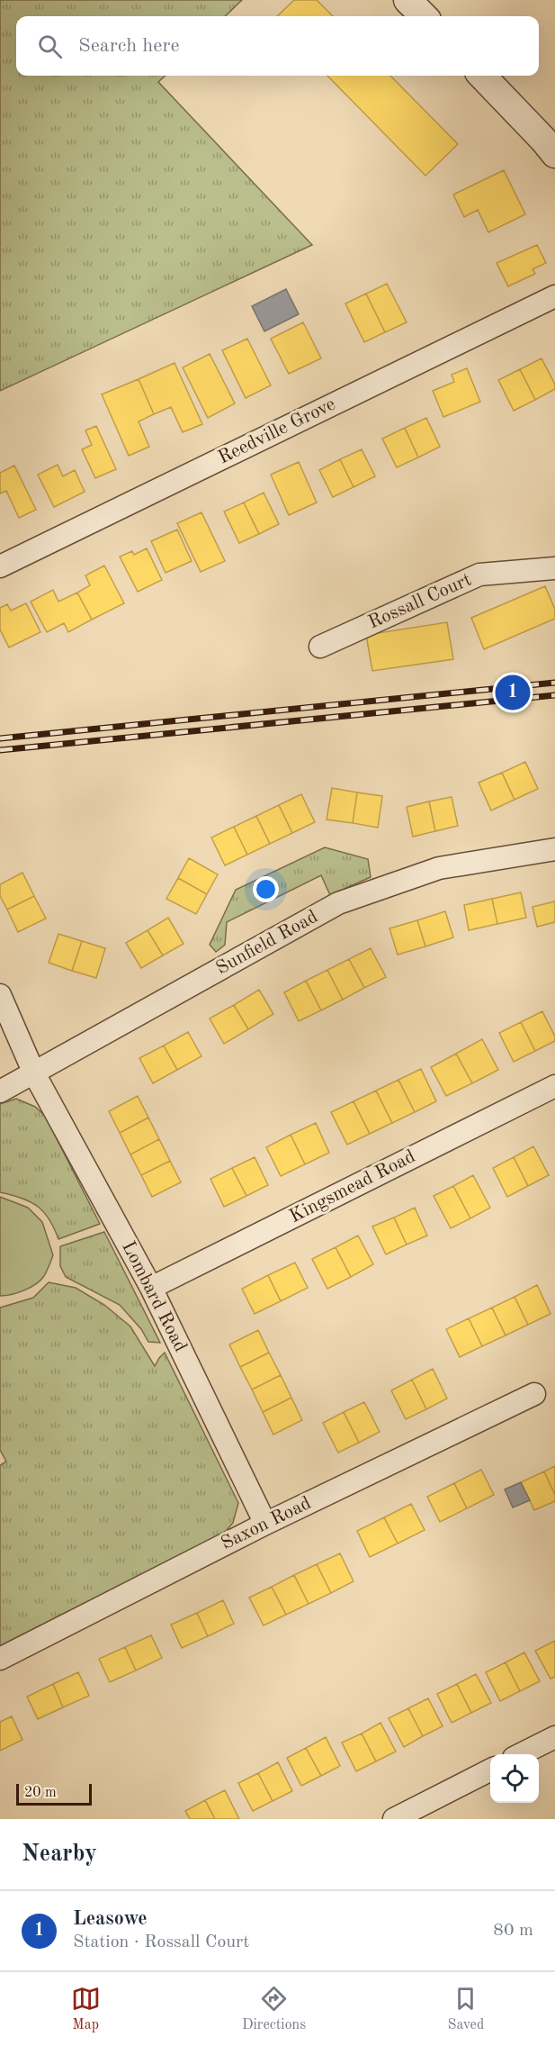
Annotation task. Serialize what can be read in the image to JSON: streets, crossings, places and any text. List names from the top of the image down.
{
  "streets": {
    "street": [
      "Reedville Grove",
      "Rossall Court",
      "Sunfield Road",
      "Kingsmead Road",
      "Lombard Road",
      "Saxon Road"
    ]
  },
  "crossings": [
    ["Sunfield Road", "Lombard Road"],
    ["Kingsmead Road", "Lombard Road"],
    ["Lombard Road", "Saxon Road"]
  ],
  "scale_bar": "20 m",
  "page": {
    "search": "Search here",
    "pins": "1",
    "scale": "20 m",
    "heading": "Nearby",
    "list": [
      {
        "mark": "1",
        "name": "Leasowe",
        "note": "Station · Rossall Court",
        "value": "80 m"
      }
    ],
    "nav": ["Map", "Directions", "Saved"]
  }
}
